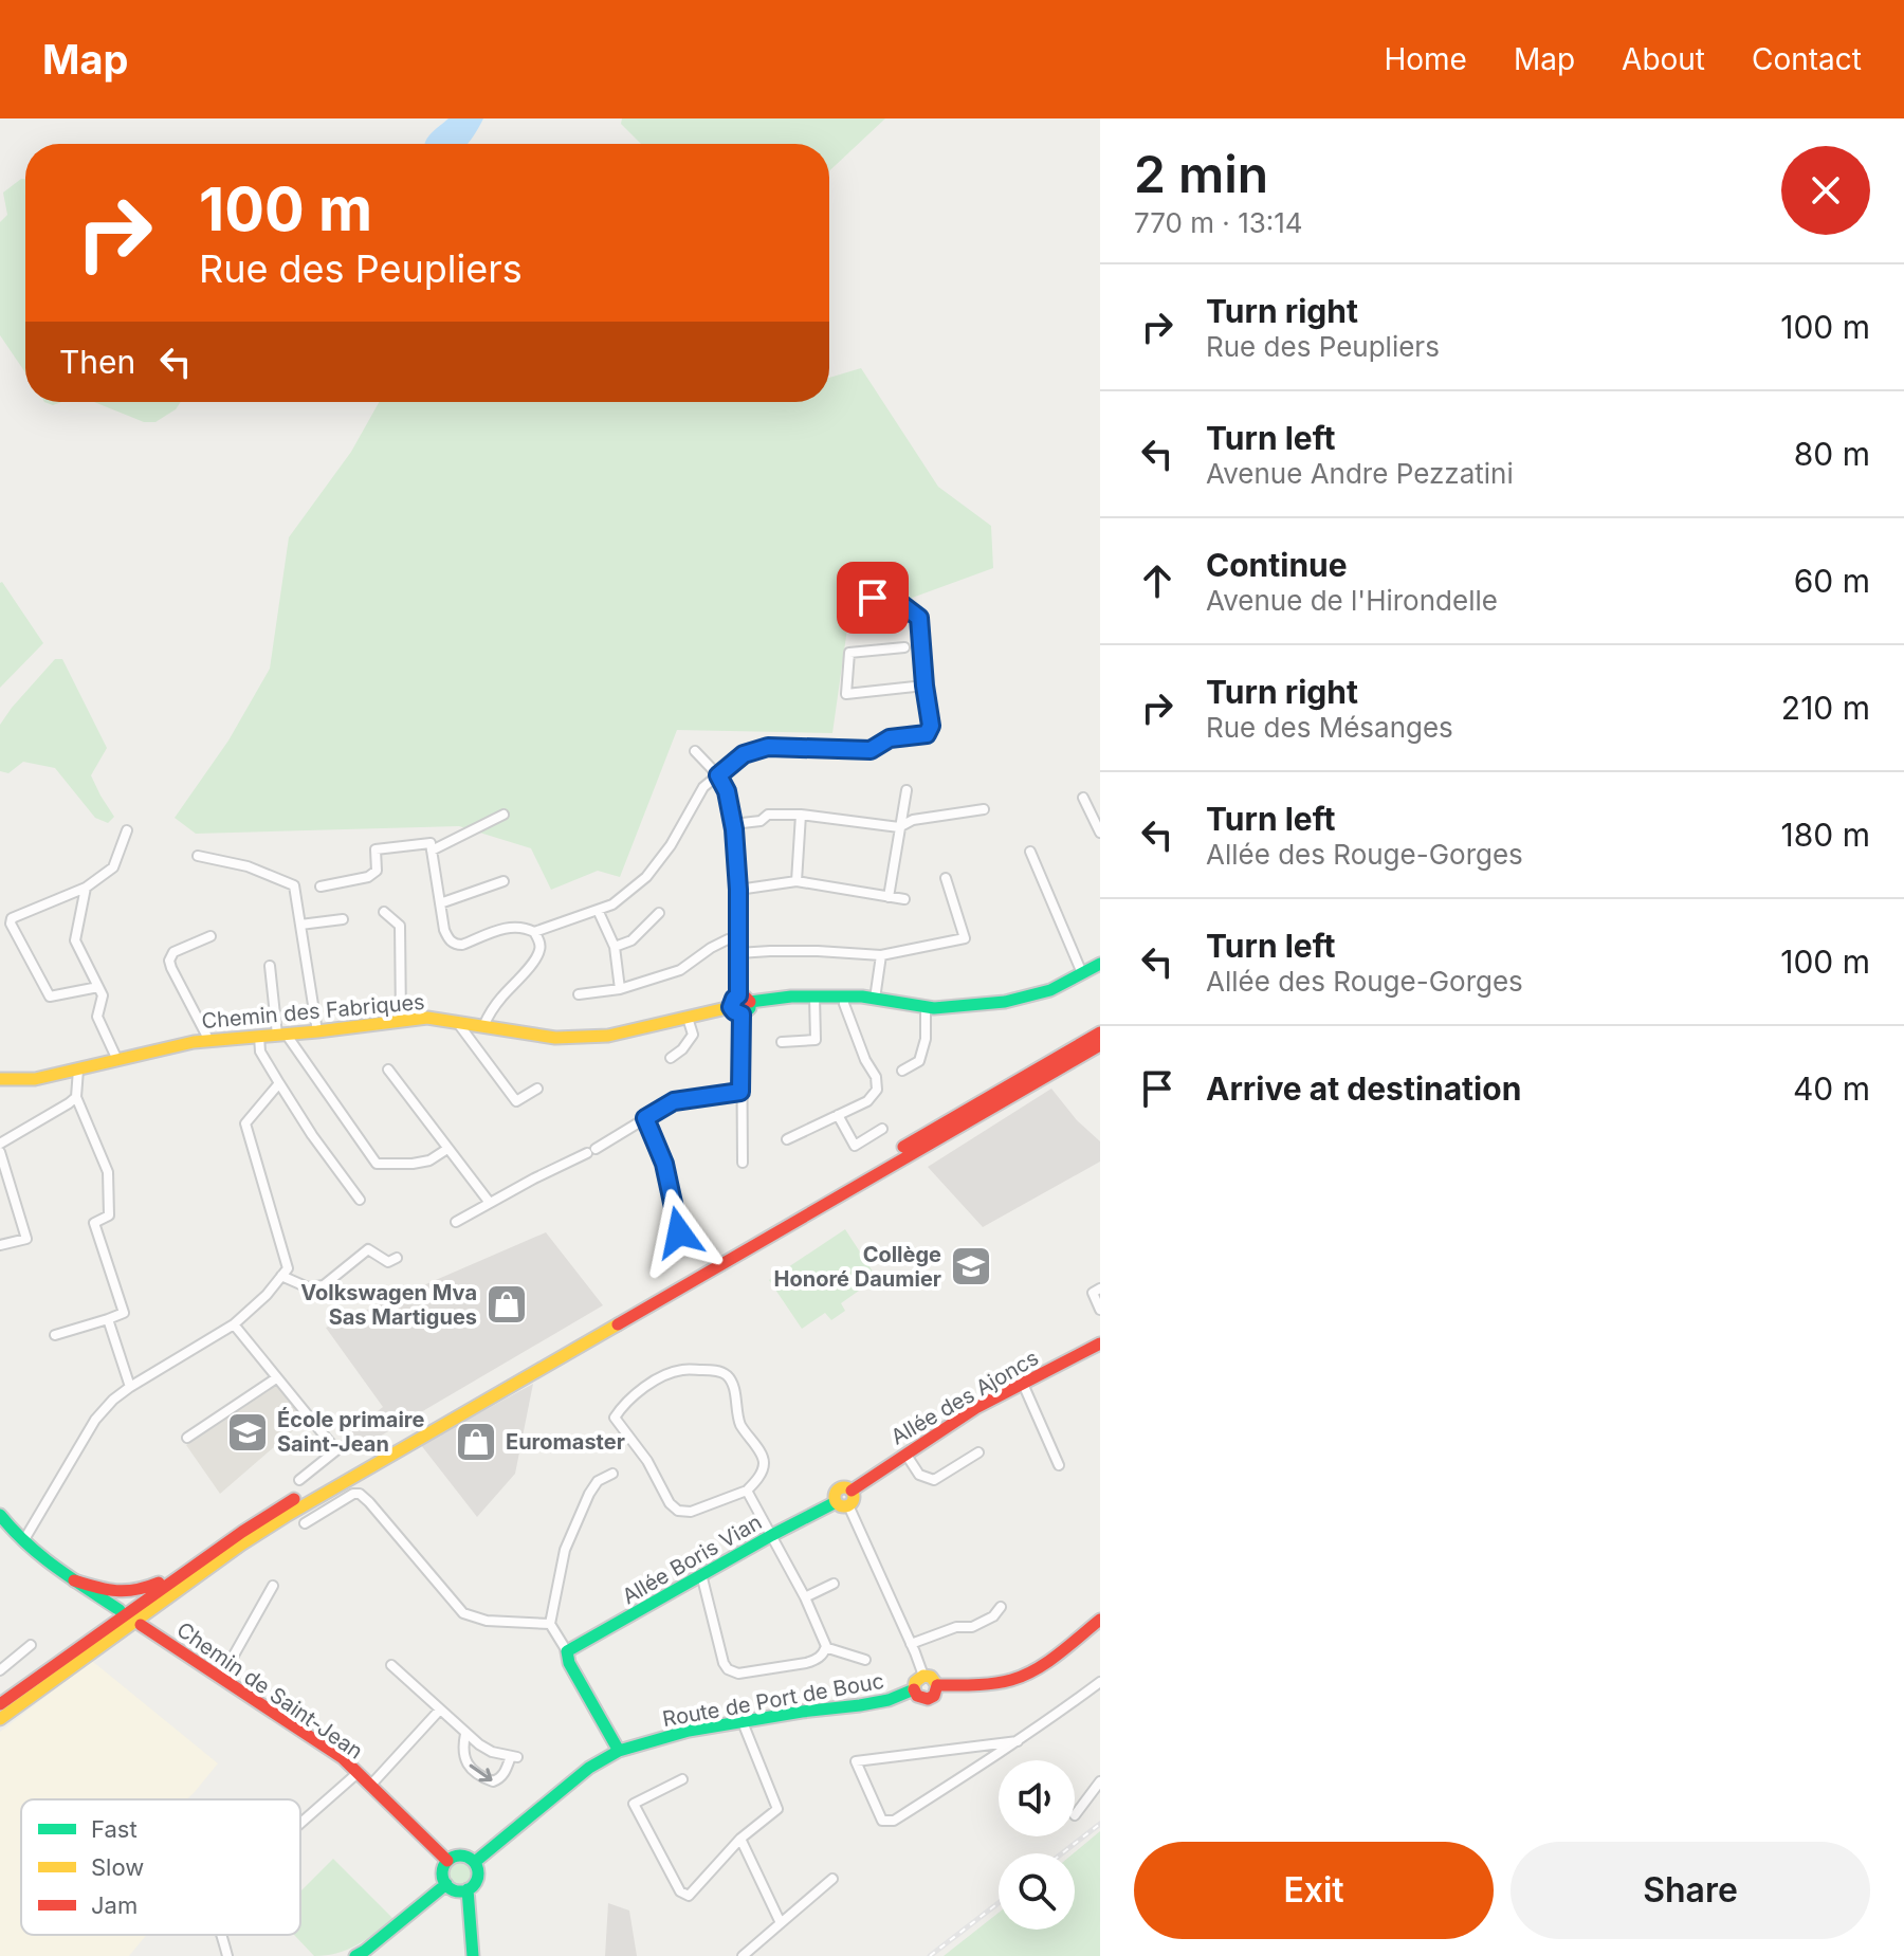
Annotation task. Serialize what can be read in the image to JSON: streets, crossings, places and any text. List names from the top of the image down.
{
  "streets": {
    "main road": [
      "Chemin des Fabriques",
      "Allée des Ajoncs",
      "Allée Boris Vian",
      "Chemin de Saint-Jean",
      "Route de Port de Bouc"
    ]
  },
  "crossings": [
    ["Allée des Ajoncs", "Allée Boris Vian"],
    ["Chemin de Saint-Jean", "Route de Port de Bouc"]
  ],
  "places": {
    "school or university": ["Collège Honoré Daumier", "École primaire Saint-Jean"],
    "shop": ["Volkswagen Mva Sas Martigues", "Euromaster"]
  },
  "legend": ["Fast", "Slow", "Jam"],
  "page": {
    "header": "Map",
    "nav": [
      "Home",
      "Map",
      "About",
      "Contact"
    ],
    "heading": ["2 min", "770 m · 13:14"],
    "turn": ["100 m", "Rue des Peupliers"],
    "list": [
      {
        "name": "Turn right",
        "note": "Rue des Peupliers",
        "value": "100 m"
      },
      {
        "name": "Turn left",
        "note": "Avenue Andre Pezzatini",
        "value": "80 m"
      },
      {
        "name": "Continue",
        "note": "Avenue de l'Hirondelle",
        "value": "60 m"
      },
      {
        "name": "Turn right",
        "note": "Rue des Mésanges",
        "value": "210 m"
      },
      {
        "name": "Turn left",
        "note": "Allée des Rouge-Gorges",
        "value": "180 m"
      },
      {
        "name": "Turn left",
        "note": "Allée des Rouge-Gorges",
        "value": "100 m"
      },
      {
        "name": "Arrive at destination",
        "value": "40 m"
      }
    ],
    "then": "Then",
    "buttons": ["Exit", "Share"]
  }
}
